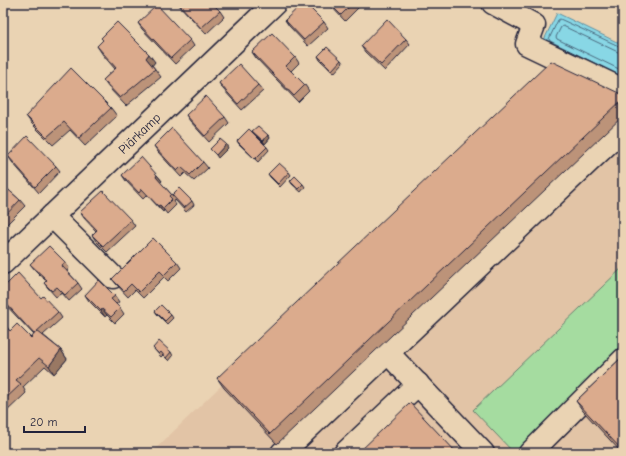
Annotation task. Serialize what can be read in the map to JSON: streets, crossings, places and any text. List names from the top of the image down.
{
  "streets": {
    "street": ["Piärkamp"]
  },
  "scale_bar": "20 m"
}
